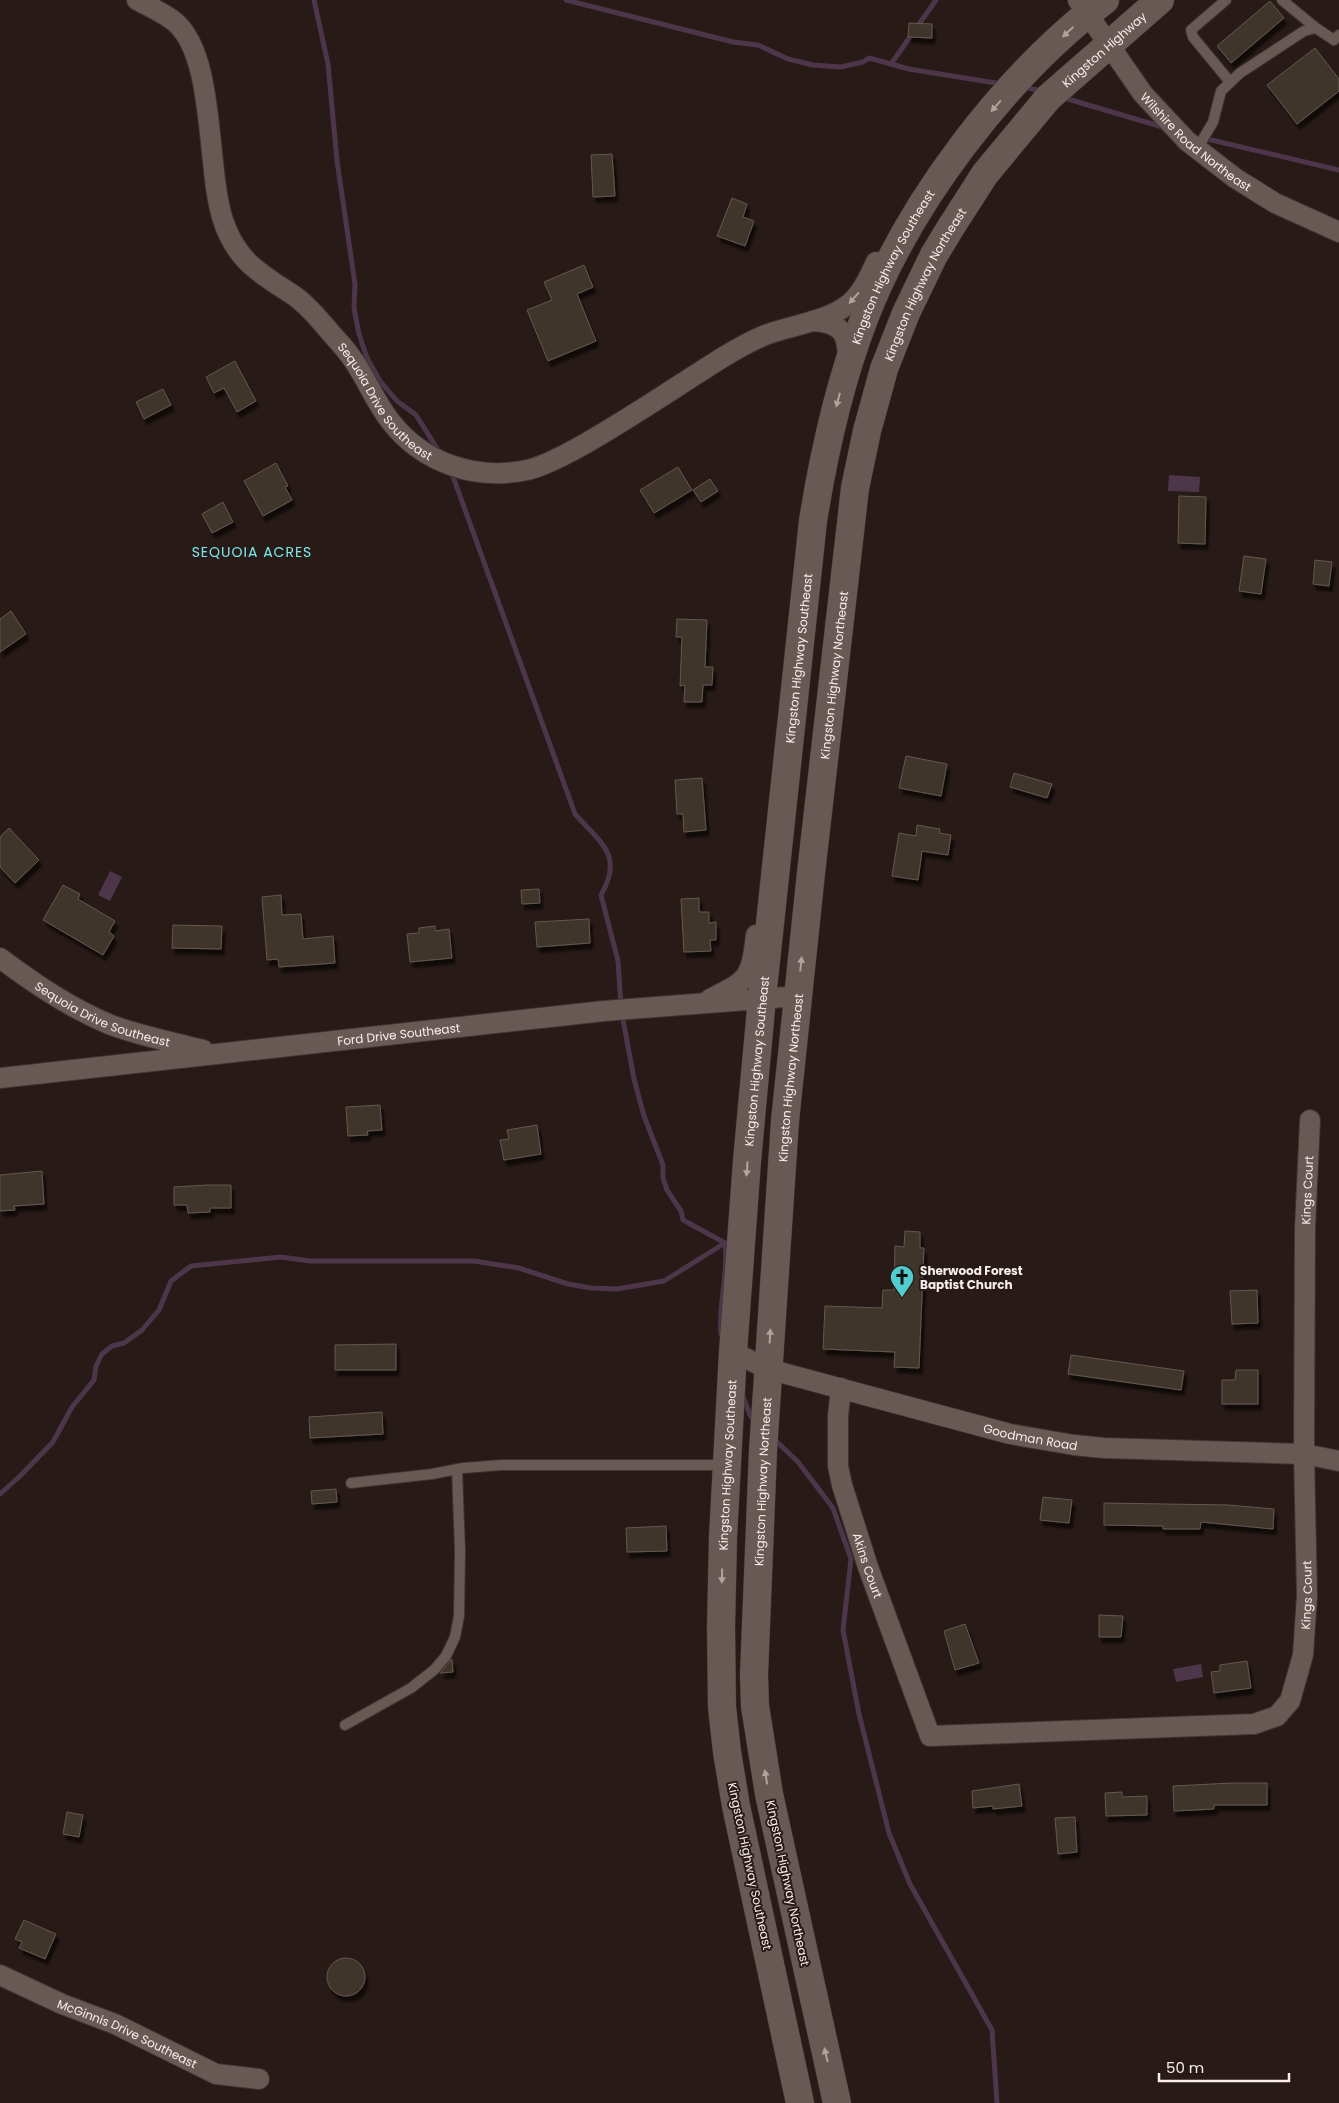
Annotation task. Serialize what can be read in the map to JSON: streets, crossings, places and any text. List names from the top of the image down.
{
  "streets": {
    "main road": ["Kingston Highway", "Kingston Highway Southeast", "Kingston Highway Northeast"],
    "street": [
      "Wilshire Road Northeast",
      "Sequoia Drive Southeast",
      "Ford Drive Southeast",
      "Kings Court",
      "Goodman Road",
      "Akins Court",
      "McGinnis Drive Southeast"
    ]
  },
  "crossings": [
    ["Kingston Highway", "Wilshire Road Northeast"],
    ["Kingston Highway", "Kingston Highway Northeast"],
    ["Wilshire Road Northeast", "Kingston Highway Southeast"],
    ["Kingston Highway Southeast", "Sequoia Drive Southeast"],
    ["Kingston Highway Southeast", "Ford Drive Southeast"],
    ["Kingston Highway Southeast", "Goodman Road"],
    ["Kingston Highway Northeast", "Ford Drive Southeast"],
    ["Kingston Highway Northeast", "Goodman Road"],
    ["Sequoia Drive Southeast", "Ford Drive Southeast"],
    ["Kings Court", "Goodman Road"],
    ["Kings Court", "Akins Court"],
    ["Goodman Road", "Akins Court"]
  ],
  "one_way": ["Kingston Highway Southeast", "Kingston Highway Northeast"],
  "districts": ["SEQUOIA ACRES"],
  "places": {
    "church": ["Sherwood Forest Baptist Church"]
  },
  "scale_bar": "50 m"
}
